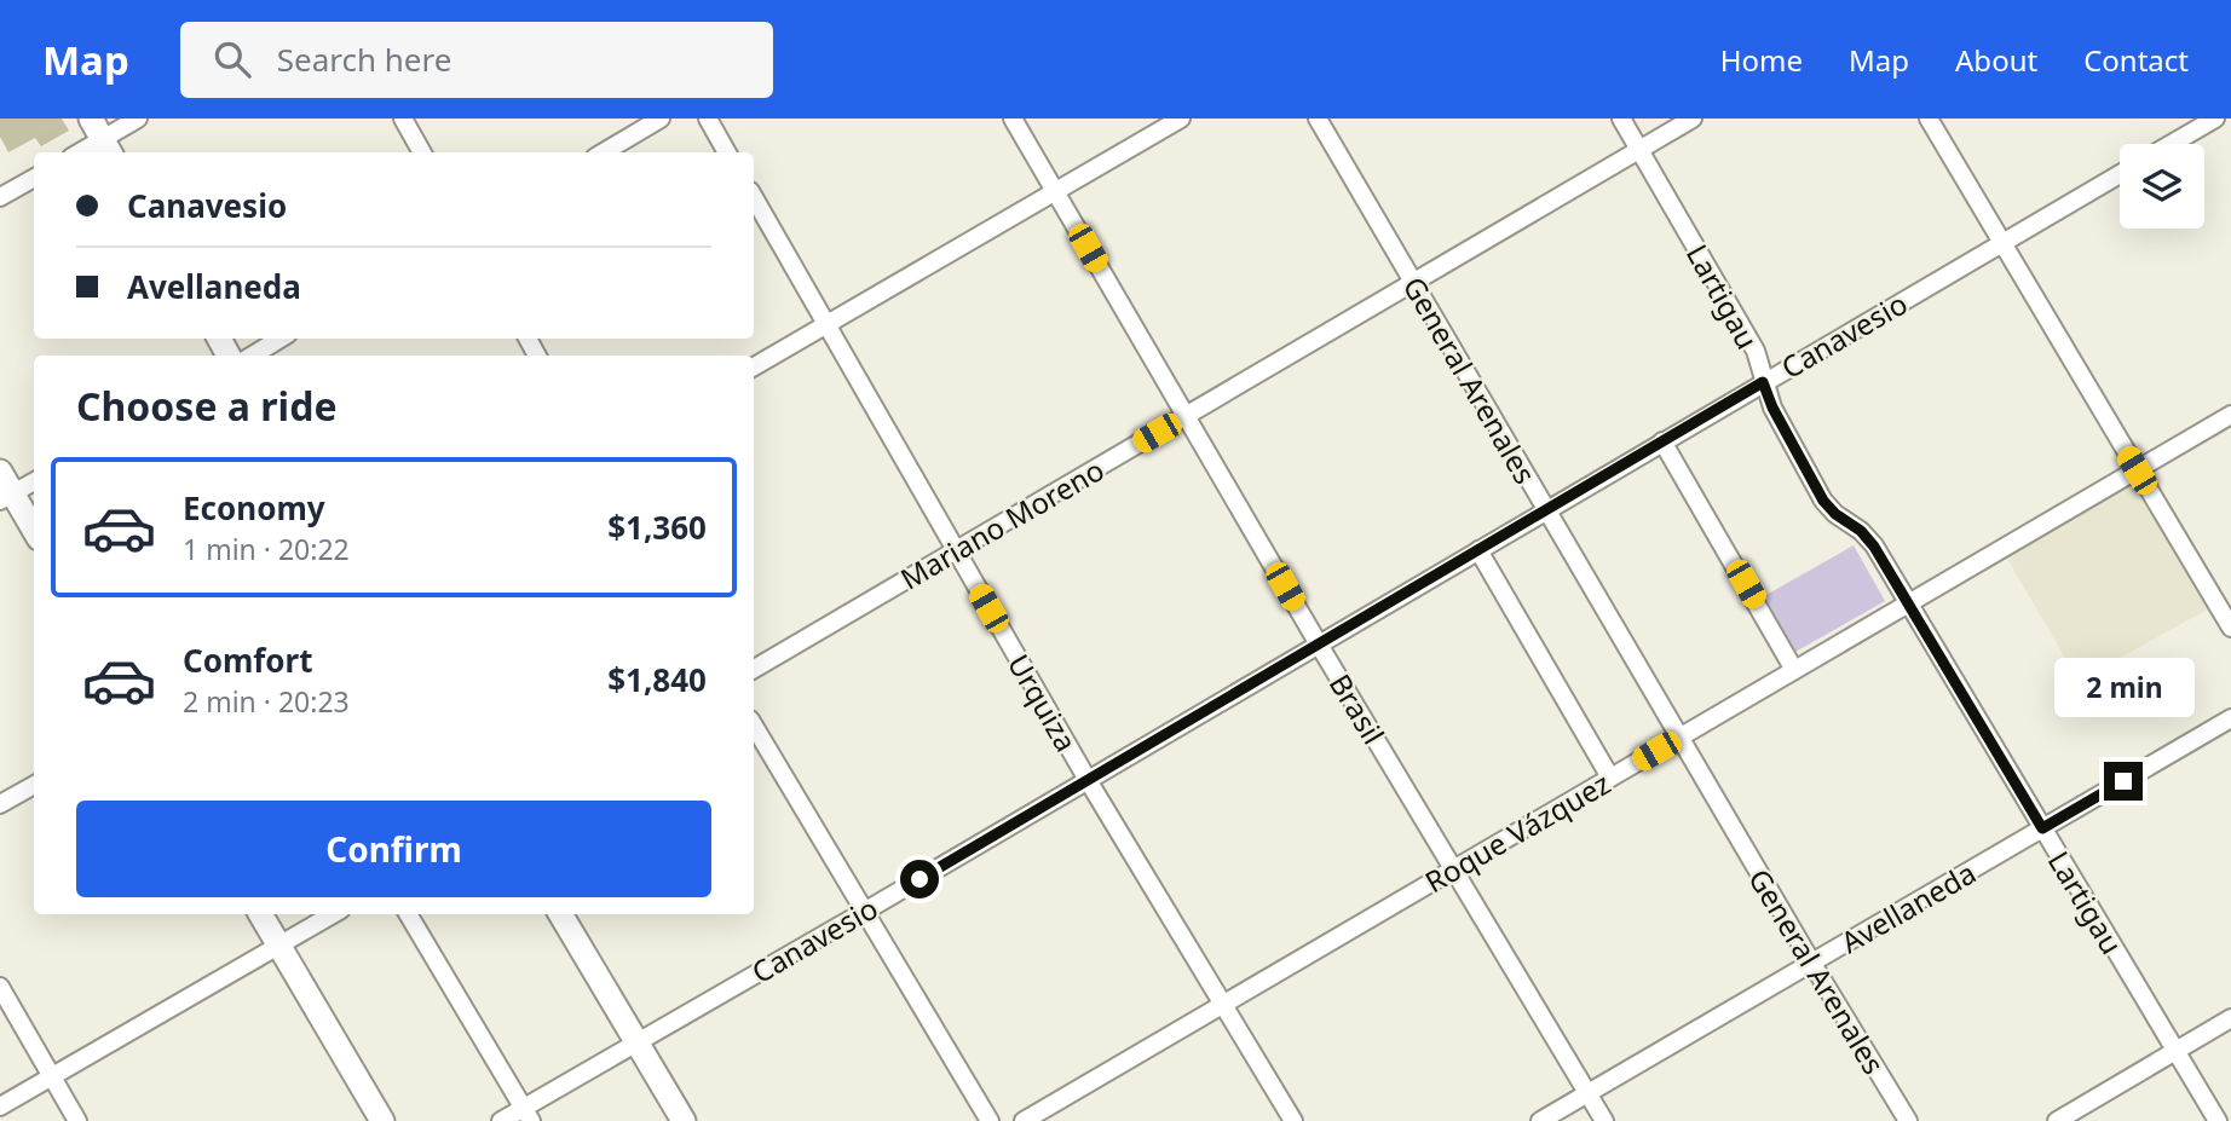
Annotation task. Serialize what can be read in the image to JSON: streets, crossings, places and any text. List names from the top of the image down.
{
  "streets": {
    "street": [
      "Lartigau",
      "Canavesio",
      "General Arenales",
      "Mariano Moreno",
      "Urquiza",
      "Brasil",
      "Roque Vázquez",
      "Avellaneda"
    ]
  },
  "crossings": [
    ["Lartigau", "Canavesio"],
    ["Lartigau", "Mariano Moreno"],
    ["Lartigau", "Roque Vázquez"],
    ["Lartigau", "Avellaneda"],
    ["Canavesio", "General Arenales"],
    ["Canavesio", "Urquiza"],
    ["Canavesio", "Brasil"],
    ["General Arenales", "Mariano Moreno"],
    ["General Arenales", "Roque Vázquez"],
    ["General Arenales", "Avellaneda"],
    ["Mariano Moreno", "Urquiza"],
    ["Mariano Moreno", "Brasil"],
    ["Urquiza", "Roque Vázquez"],
    ["Brasil", "Roque Vázquez"],
    ["Brasil", "Avellaneda"]
  ],
  "page": {
    "header": "Map",
    "search": "Search here",
    "nav": [
      "Home",
      "Map",
      "About",
      "Contact"
    ],
    "banner": ["Canavesio", "Avellaneda"],
    "heading": "Choose a ride",
    "list": [
      {
        "name": "Economy",
        "note": "1 min · 20:22",
        "value": "$1,360"
      },
      {
        "name": "Comfort",
        "note": "2 min · 20:23",
        "value": "$1,840"
      }
    ],
    "bubble": "2 min",
    "buttons": "Confirm"
  }
}
